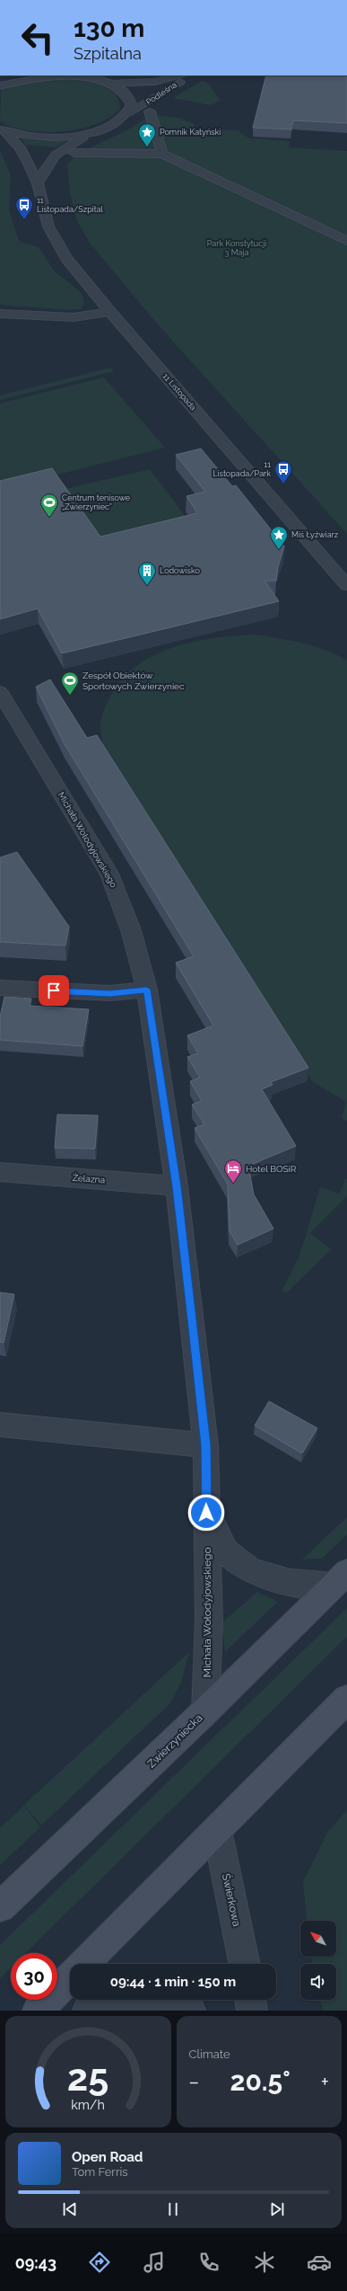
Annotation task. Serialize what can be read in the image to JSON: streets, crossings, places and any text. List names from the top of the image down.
{
  "streets": {
    "main road": ["Zwierzyniecka"],
    "street": [
      "Podleśna",
      "11 Listopada",
      "Michała Wołodyjowskiego",
      "Żelazna",
      "Świerkowa"
    ]
  },
  "crossings": [
    ["Michała Wołodyjowskiego", "Żelazna"],
    ["Michała Wołodyjowskiego", "Zwierzyniecka"]
  ],
  "parks": ["Park Konstytucji 3 Maja"],
  "places": {
    "place": ["Pomnik Katyński", "Miś Łyżwiarz"],
    "bus stop": ["11 Listopada/Szpital", "11 Listopada/Park"],
    "sports": ["Centrum tenisowe „Zwierzyniec”", "Zespół Obiektów Sportowych Zwierzyniec"],
    "building": ["Lodowisko"],
    "hotel": ["Hotel BOSiR"]
  },
  "north": "top left",
  "page": {
    "turn": ["130 m", "Szpitalna"],
    "limit": "30",
    "trip": "09:44 · 1 min · 150 m",
    "tile": "Climate",
    "heat": ["−", "20.5°", "+"],
    "song": ["Open Road", "Tom Ferris"],
    "tabs": "09:43",
    "gauge": ["25", "km/h"]
  }
}
